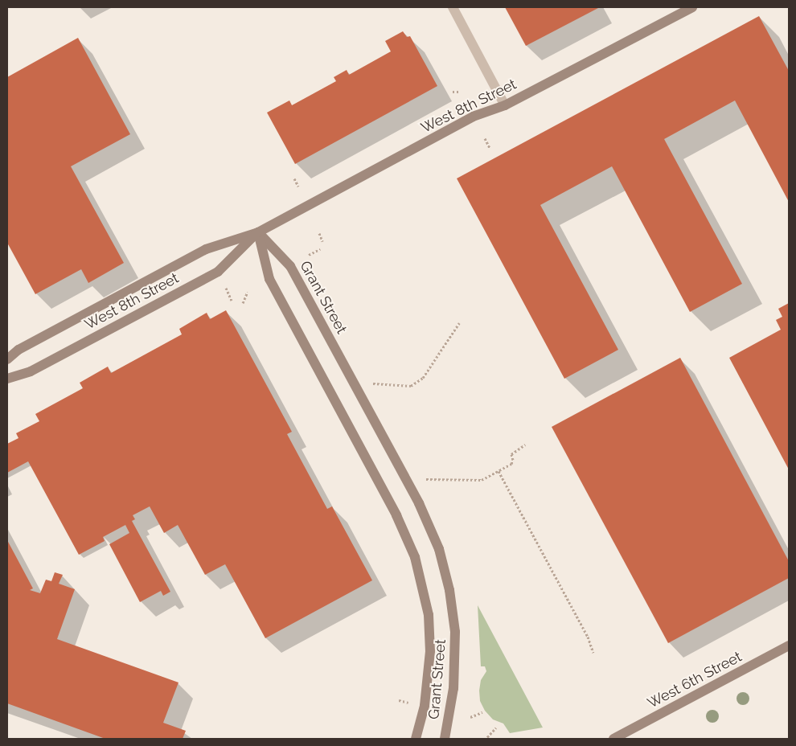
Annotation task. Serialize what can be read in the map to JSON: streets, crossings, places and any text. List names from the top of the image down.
{
  "streets": {
    "street": ["West 8th Street", "Grant Street", "West 6th Street"]
  },
  "crossings": [
    ["West 8th Street", "Grant Street"]
  ]
}
